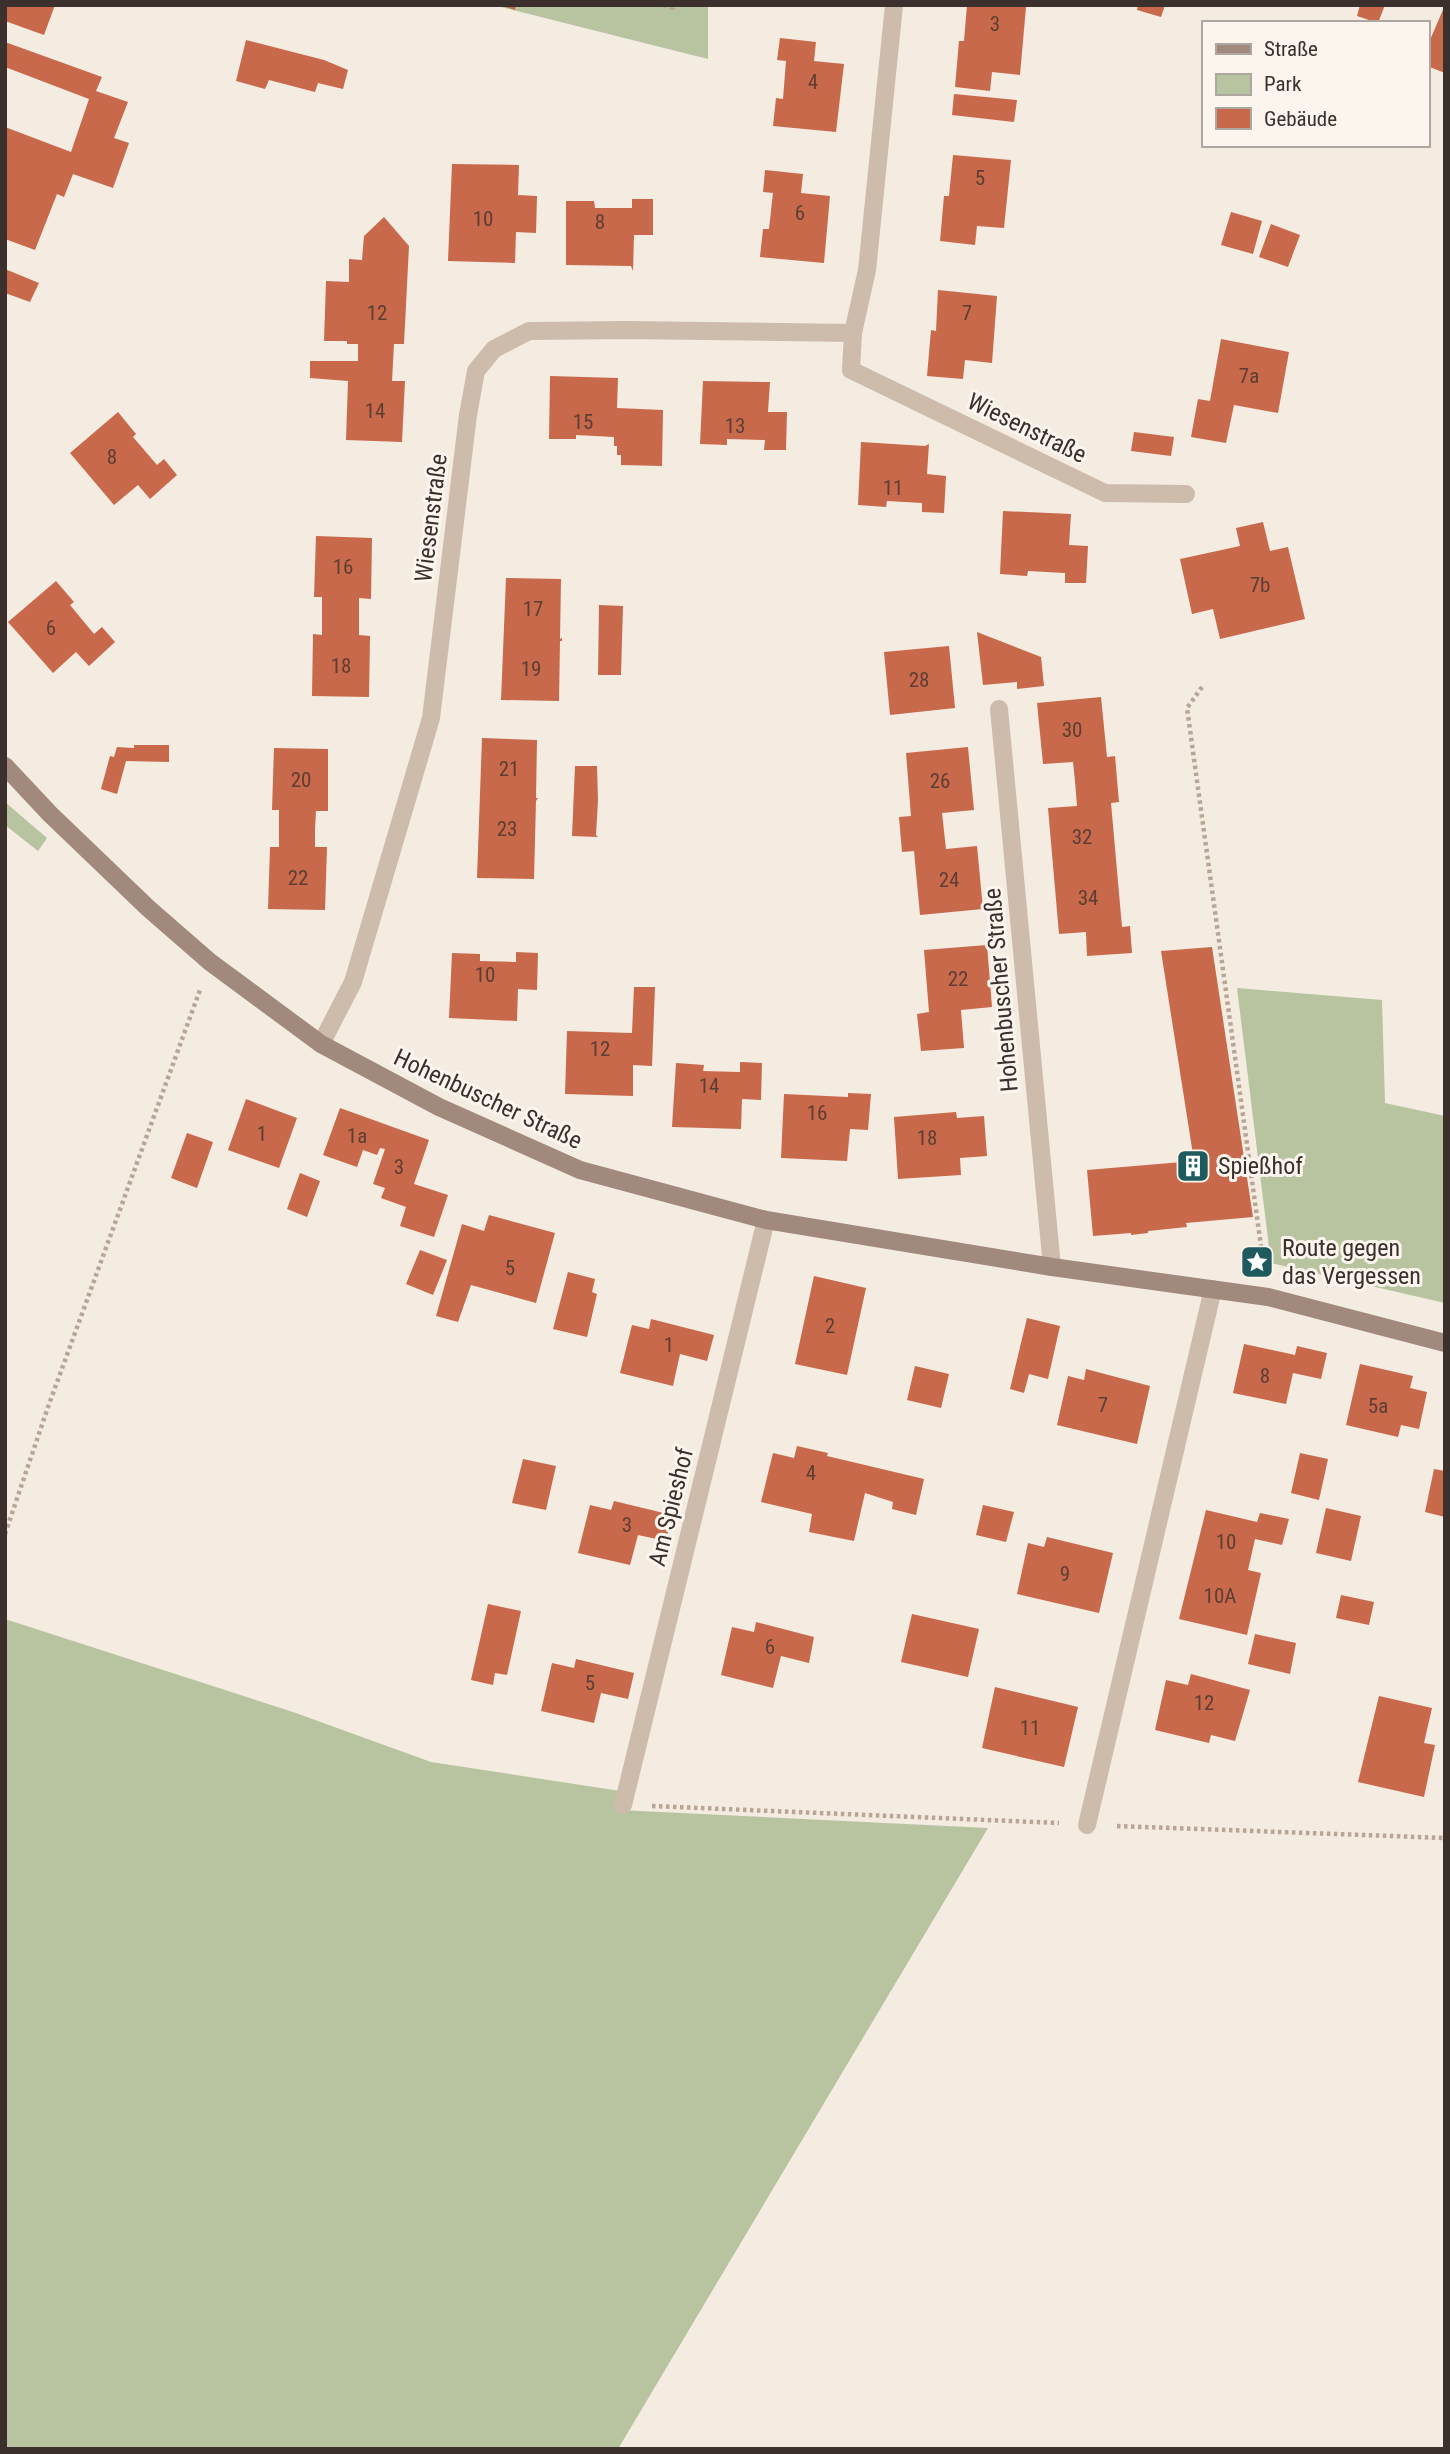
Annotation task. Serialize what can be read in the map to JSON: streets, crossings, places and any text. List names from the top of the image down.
{
  "streets": {
    "street": ["Wiesenstraße", "Hohenbuscher Straße", "Am Spieshof"]
  },
  "crossings": [
    ["Wiesenstraße", "Hohenbuscher Straße"],
    ["Hohenbuscher Straße", "Am Spieshof"]
  ],
  "places": {
    "building": ["Spießhof"],
    "place": ["Route gegen das Vergessen"]
  },
  "house_numbers": [
    "3",
    "4",
    "5",
    "6",
    "10",
    "8",
    "12",
    "7",
    "7a",
    "14",
    "15",
    "13",
    "8",
    "11",
    "16",
    "7b",
    "17",
    "6",
    "18",
    "19",
    "28",
    "30",
    "21",
    "20",
    "26",
    "23",
    "32",
    "22",
    "24",
    "34",
    "10",
    "22",
    "12",
    "14",
    "16",
    "1",
    "1a",
    "18",
    "3",
    "5",
    "2",
    "1",
    "8",
    "7",
    "5a",
    "4",
    "3",
    "10",
    "9",
    "10A",
    "6",
    "5",
    "12",
    "11"
  ],
  "legend": ["Straße", "Park", "Gebäude"]
}
